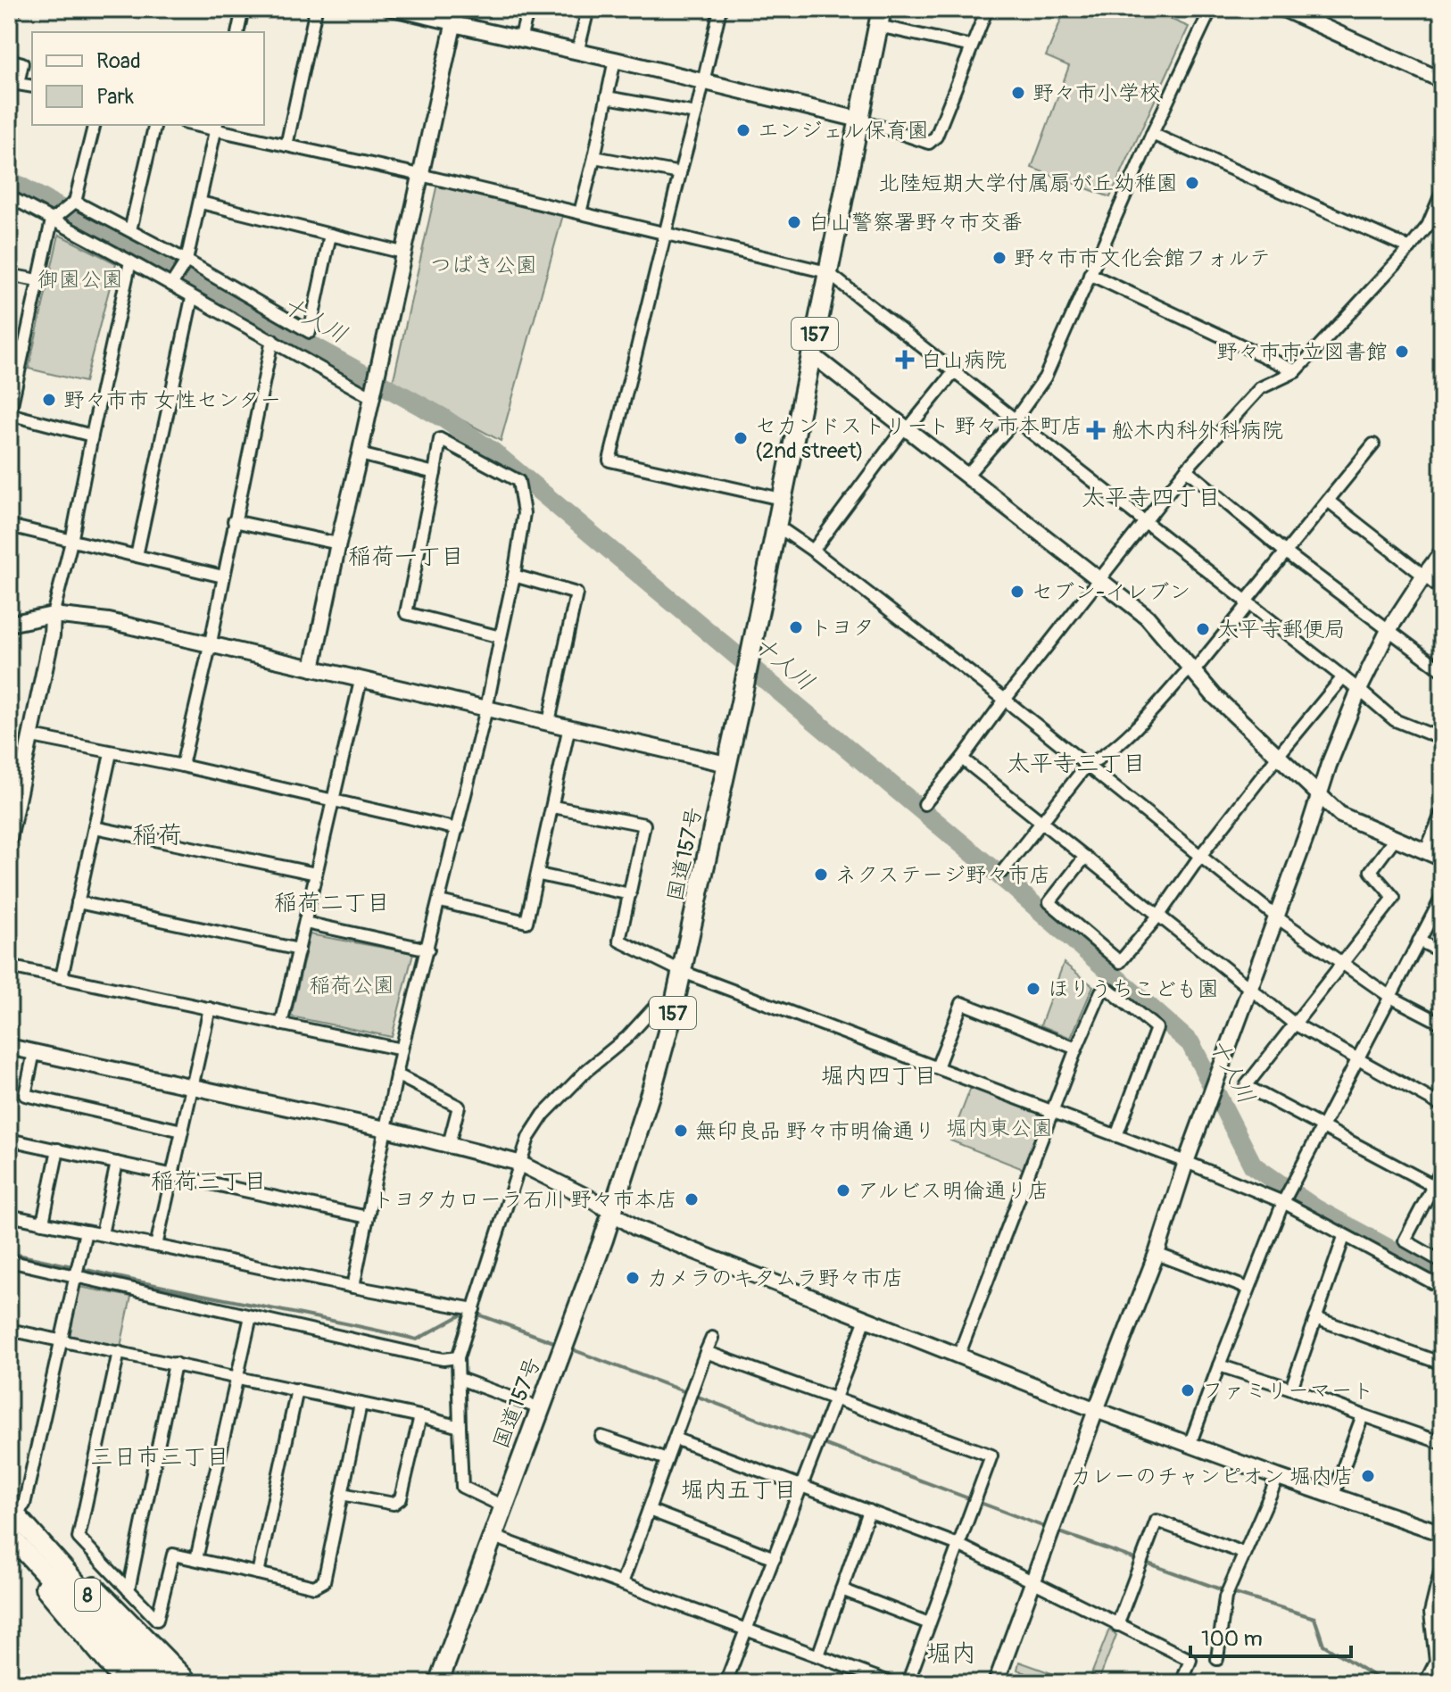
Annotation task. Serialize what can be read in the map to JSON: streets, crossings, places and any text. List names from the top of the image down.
{
  "streets": {
    "highway": ["157", "国道157号", "8"]
  },
  "districts": [
    "太平寺四丁目",
    "稲荷一丁目",
    "太平寺三丁目",
    "稲荷",
    "稲荷二丁目",
    "堀内四丁目",
    "稲荷三丁目",
    "三日市三丁目",
    "堀内五丁目",
    "堀内"
  ],
  "water": ["十人川"],
  "parks": [
    "つばき公園",
    "御園公園",
    "稲荷公園",
    "堀内東公園"
  ],
  "places": {
    "other": [
      "野々市小学校",
      "エンジェル保育園",
      "北陸短期大学付属扇が丘幼稚園",
      "白山警察署野々市交番",
      "野々市市文化会館フォルテ",
      "野々市市立図書館",
      "野々市市 女性センター",
      "セカンドストリート 野々市本町店 (2nd street)",
      "セブン-イレブン",
      "トヨタ",
      "太平寺郵便局",
      "ネクステージ野々市店",
      "ほりうちこども園",
      "無印良品 野々市明倫通り",
      "アルビス明倫通り店",
      "トヨタカローラ石川 野々市本店",
      "カメラのキタムラ野々市店",
      "ファミリーマート",
      "カレーのチャンピオン 堀内店"
    ],
    "health": ["白山病院", "舩木内科外科病院"]
  },
  "legend": ["Road", "Park"],
  "scale_bar": "100 m"
}
